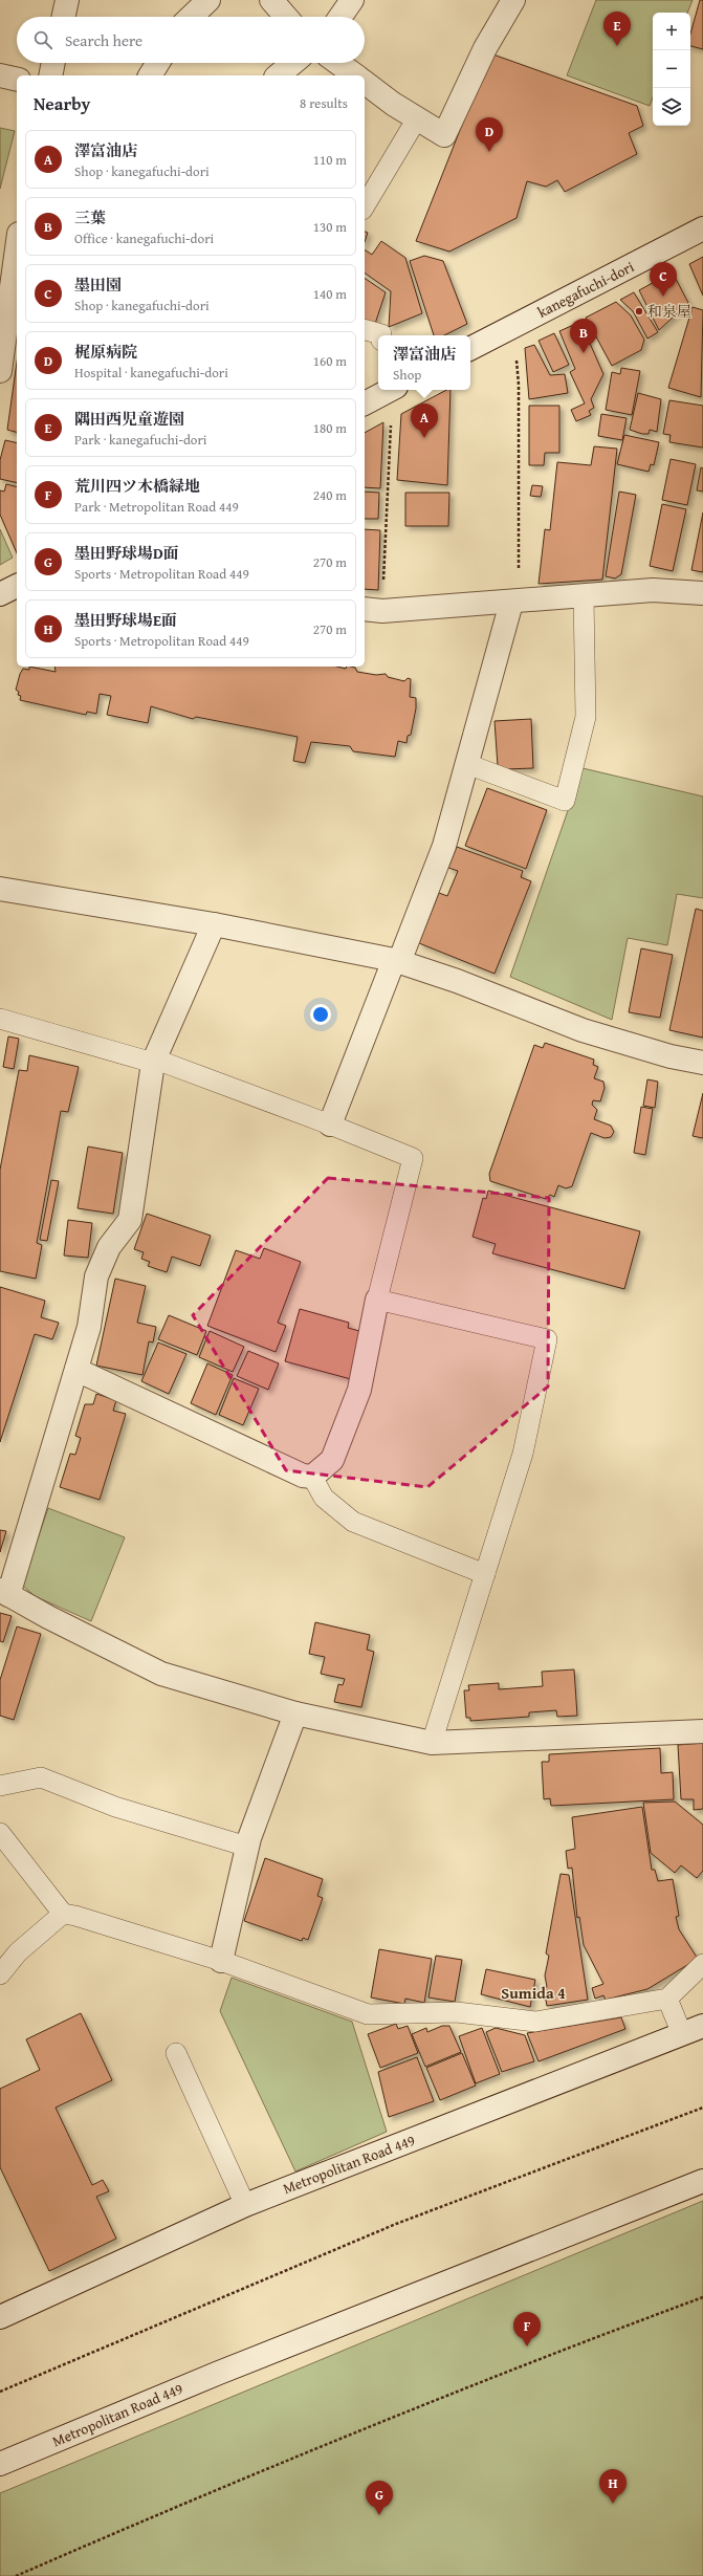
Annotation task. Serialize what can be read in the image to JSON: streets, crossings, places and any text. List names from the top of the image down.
{
  "streets": {
    "street": ["kanegafuchi-dori", "Metropolitan Road 449"]
  },
  "districts": ["Sumida 4"],
  "places": ["和泉屋"],
  "page": {
    "pins": [
      "E",
      "D",
      "C",
      "B",
      "A",
      "F",
      "H",
      "G"
    ],
    "map_buttons": ["+", "−"],
    "search": "Search here",
    "heading": ["Nearby", "8 results"],
    "list": [
      {
        "mark": "A",
        "name": "澤富油店",
        "note": "Shop · kanegafuchi-dori",
        "value": "110 m"
      },
      {
        "mark": "B",
        "name": "三葉",
        "note": "Office · kanegafuchi-dori",
        "value": "130 m"
      },
      {
        "mark": "C",
        "name": "墨田園",
        "note": "Shop · kanegafuchi-dori",
        "value": "140 m"
      },
      {
        "mark": "D",
        "name": "梶原病院",
        "note": "Hospital · kanegafuchi-dori",
        "value": "160 m"
      },
      {
        "mark": "E",
        "name": "隅田西児童遊園",
        "note": "Park · kanegafuchi-dori",
        "value": "180 m"
      },
      {
        "mark": "F",
        "name": "荒川四ツ木橋緑地",
        "note": "Park · Metropolitan Road 449",
        "value": "240 m"
      },
      {
        "mark": "G",
        "name": "墨田野球場D面",
        "note": "Sports · Metropolitan Road 449",
        "value": "270 m"
      },
      {
        "mark": "H",
        "name": "墨田野球場E面",
        "note": "Sports · Metropolitan Road 449",
        "value": "270 m"
      }
    ],
    "popup": ["澤富油店", "Shop"]
  }
}
